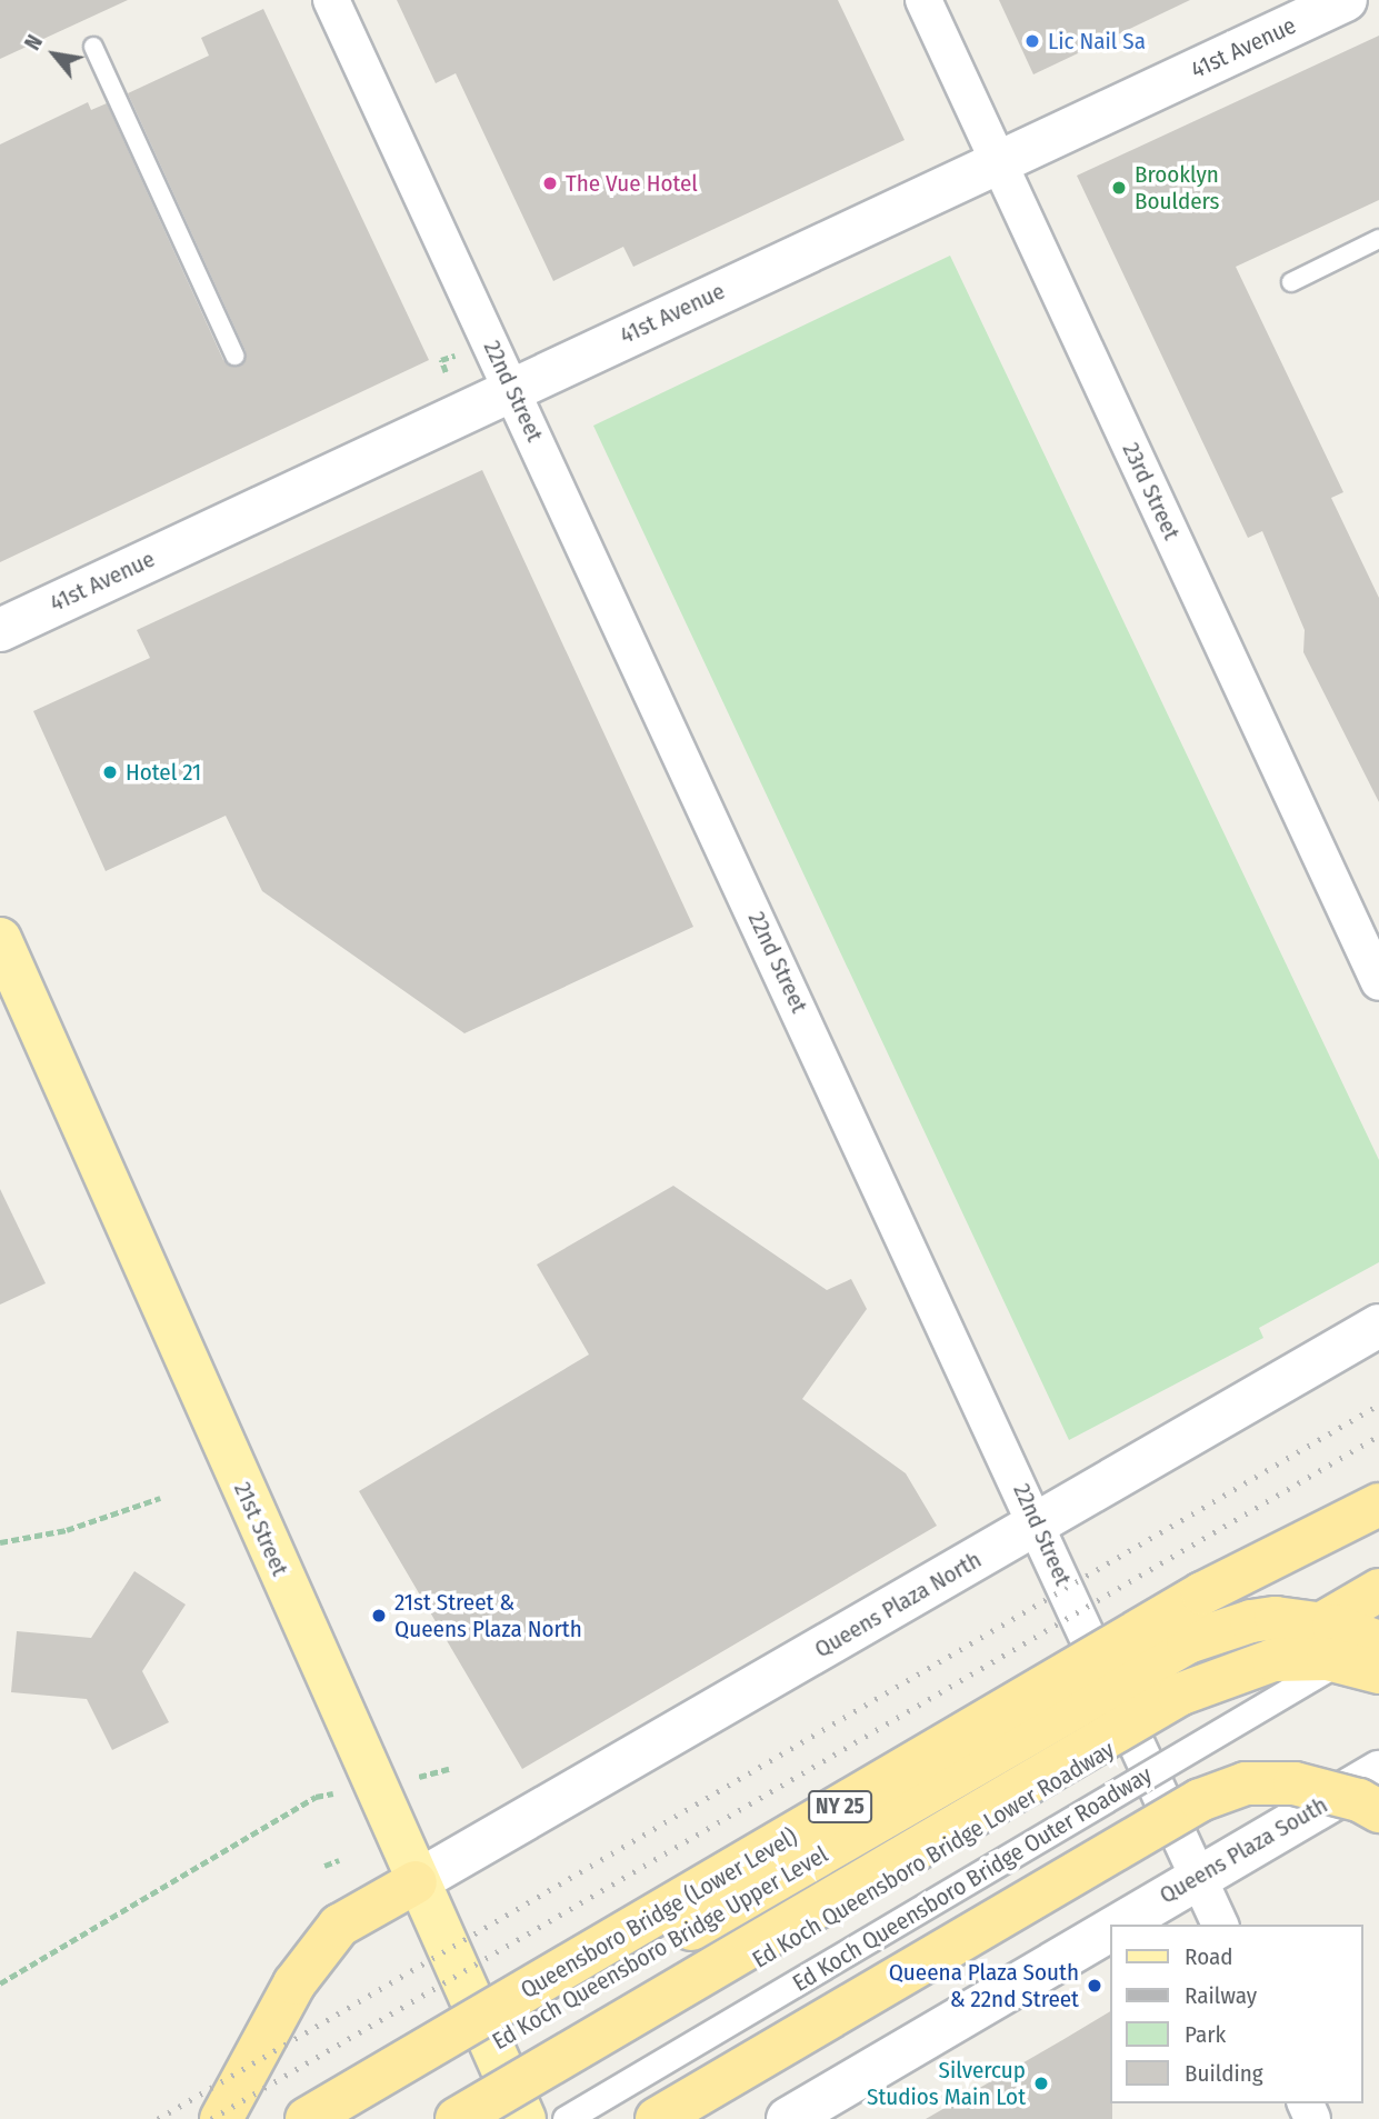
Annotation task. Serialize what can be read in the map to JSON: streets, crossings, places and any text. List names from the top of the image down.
{
  "streets": {
    "highway": [
      "NY 25",
      "Ed Koch Queensboro Bridge Lower Roadway",
      "Queensboro Bridge (Lower Level)",
      "Ed Koch Queensboro Bridge Upper Level"
    ],
    "main road": [
      "41st Avenue",
      "21st Street",
      "Queens Plaza North",
      "Queens Plaza South"
    ],
    "street": ["22nd Street", "23rd Street", "Ed Koch Queensboro Bridge Outer Roadway"]
  },
  "crossings": [
    ["41st Avenue", "22nd Street"],
    ["41st Avenue", "23rd Street"],
    ["22nd Street", "Queens Plaza North"],
    ["22nd Street", "Queens Plaza South"],
    ["21st Street", "Queens Plaza North"],
    ["Ed Koch Queensboro Bridge Outer Roadway", "Ed Koch Queensboro Bridge Upper Level"]
  ],
  "places": [
    "Lic Nail Sa",
    "The Vue Hotel",
    "Brooklyn Boulders",
    "Hotel 21",
    "21st Street & Queens Plaza North",
    "Queena Plaza South & 22nd Street",
    "Silvercup Studios Main Lot"
  ],
  "legend": [
    "Road",
    "Railway",
    "Park",
    "Building"
  ],
  "north": "top left"
}
